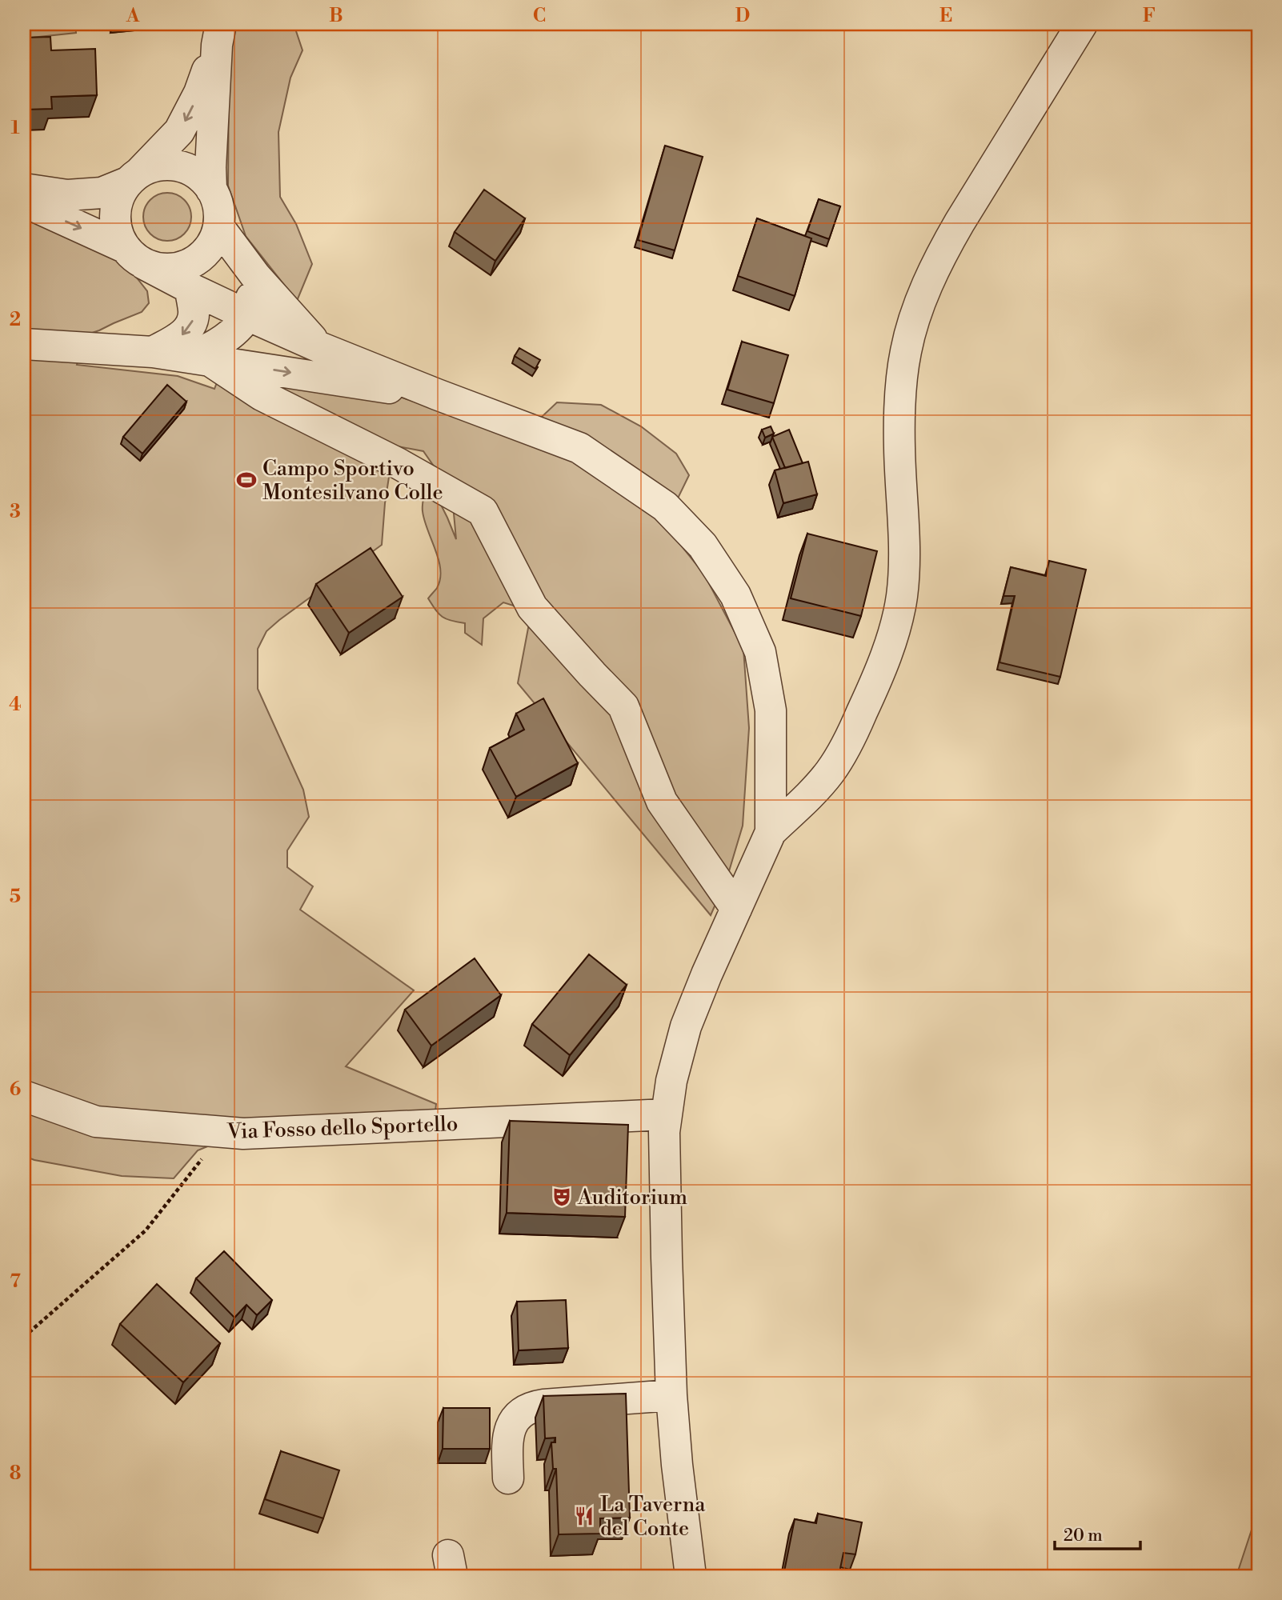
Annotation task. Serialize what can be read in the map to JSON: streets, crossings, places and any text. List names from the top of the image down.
{
  "streets": {
    "street": ["Via Fosso dello Sportello"]
  },
  "places": {
    "sports": ["Campo Sportivo Montesilvano Colle"],
    "theatre": ["Auditorium"],
    "restaurant": ["La Taverna del Conte"]
  },
  "scale_bar": "20 m",
  "grid": {
    "columns": [
      "A",
      "B",
      "C",
      "D",
      "E",
      "F"
    ],
    "rows": [
      "1",
      "2",
      "3",
      "4",
      "5",
      "6",
      "7",
      "8"
    ]
  }
}
